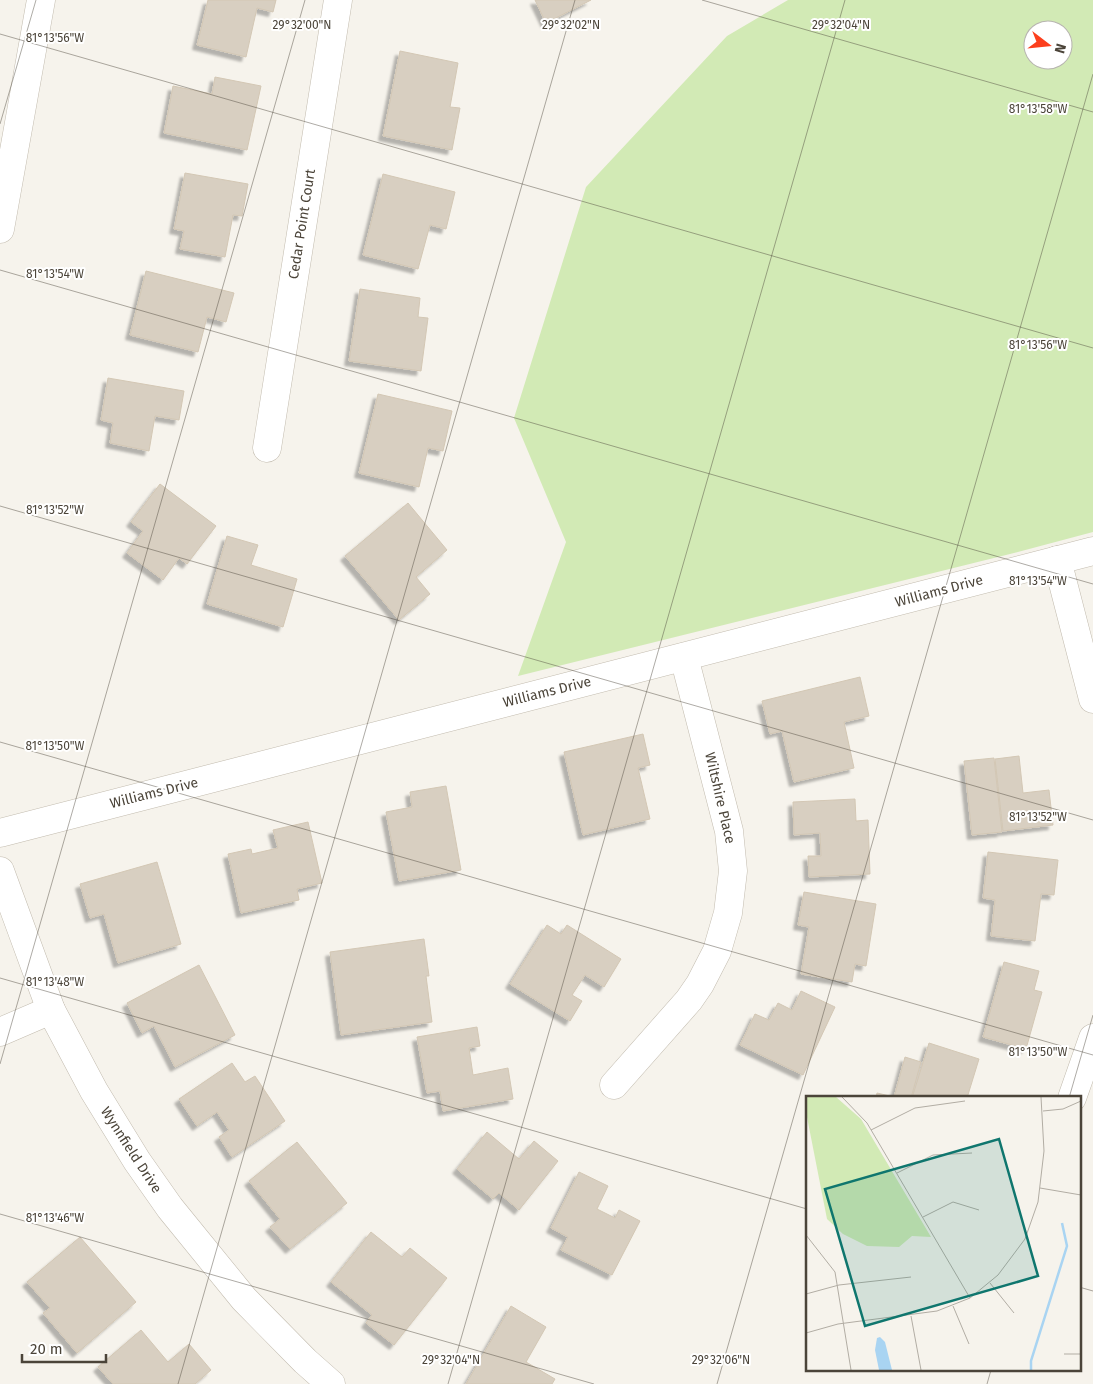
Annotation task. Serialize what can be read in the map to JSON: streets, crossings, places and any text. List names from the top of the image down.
{
  "streets": {
    "street": [
      "Cedar Point Court",
      "Williams Drive",
      "Wiltshire Place",
      "Wynnfield Drive"
    ]
  },
  "crossings": [
    ["Williams Drive", "Wiltshire Place"]
  ],
  "scale_bar": "20 m",
  "north": "right",
  "coordinates": [
    "29°32'00\"N",
    "29°32'02\"N",
    "29°32'04\"N",
    "81°13'56\"W",
    "81°13'58\"W",
    "81°13'54\"W",
    "81°13'52\"W",
    "81°13'50\"W",
    "81°13'48\"W",
    "81°13'46\"W",
    "29°32'06\"N"
  ]
}
